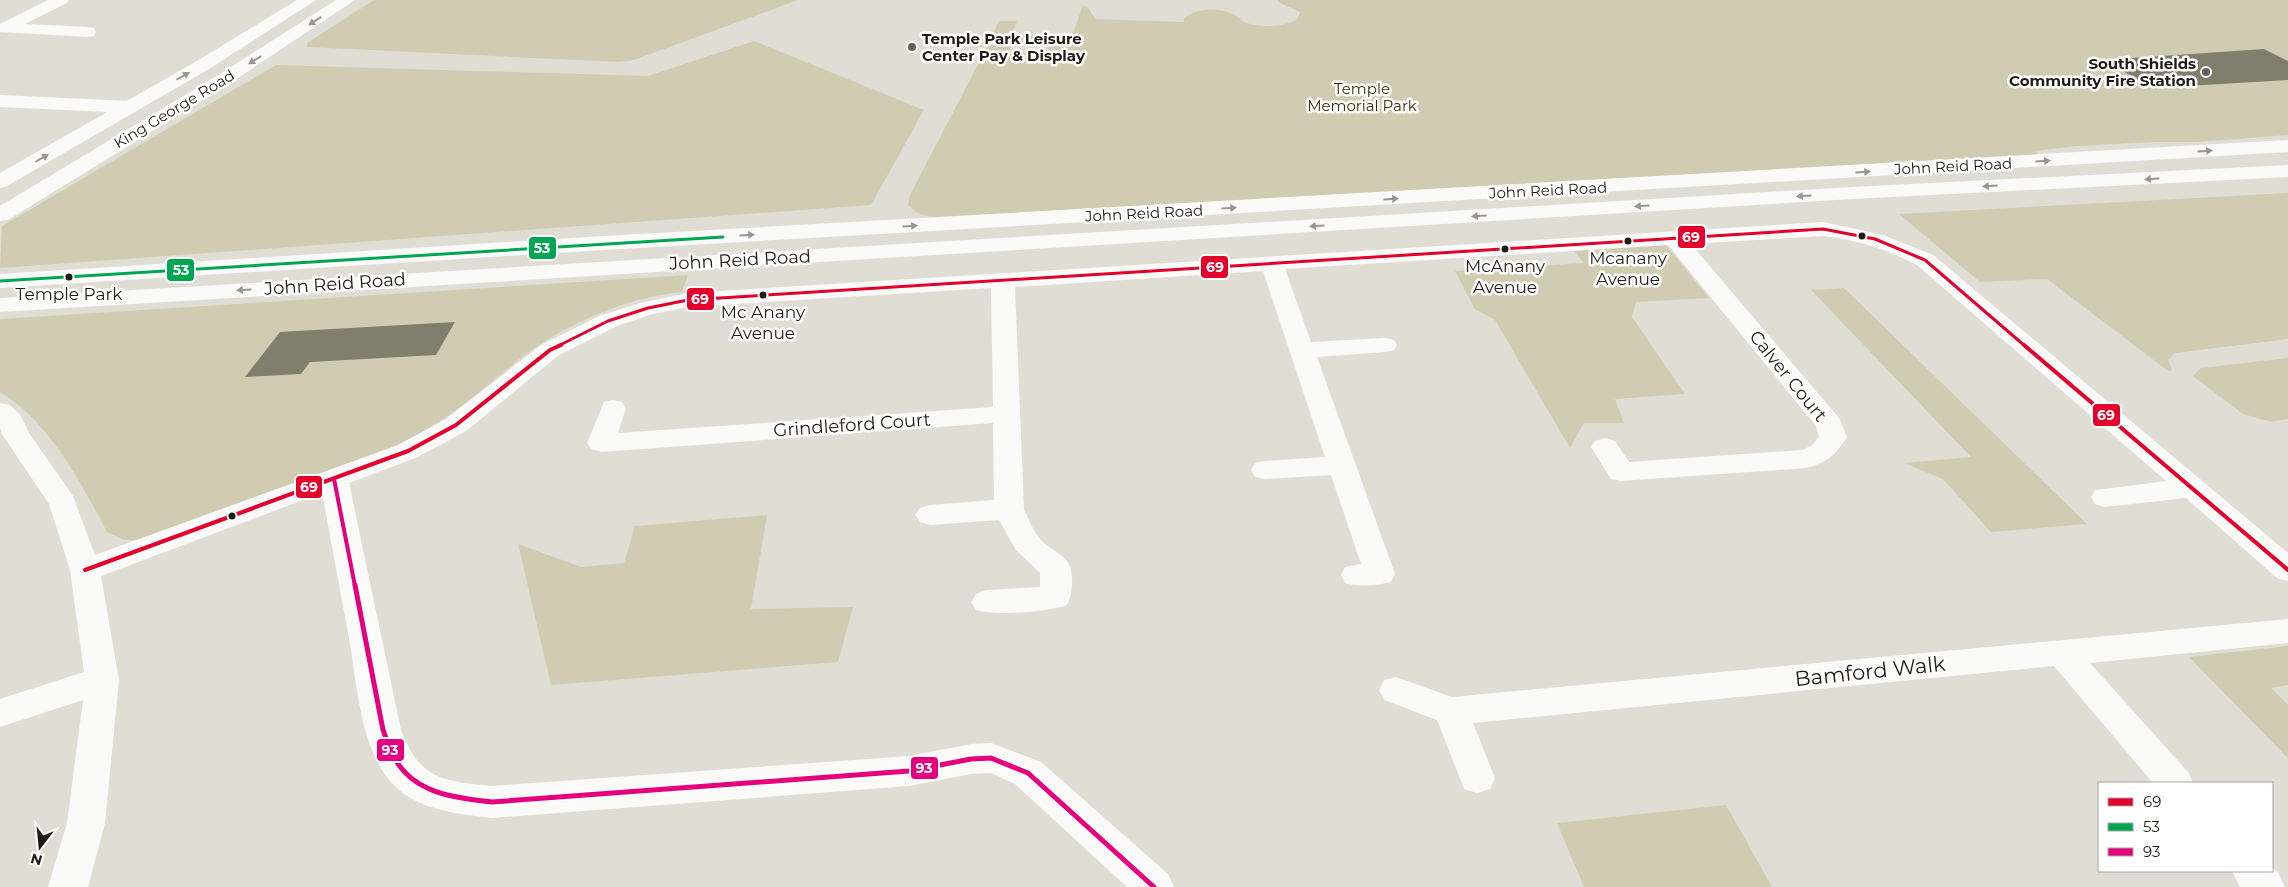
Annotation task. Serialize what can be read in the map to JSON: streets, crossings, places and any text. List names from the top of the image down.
{
  "streets": {
    "main road": [
      "King George Road",
      "John Reid Road",
      "Calver Court",
      "Grindleford Court",
      "Bamford Walk"
    ]
  },
  "parks": ["Temple Memorial Park"],
  "places": [
    "Temple Park Leisure Center Pay & Display",
    "South Shields Community Fire Station",
    "Mcanany Avenue",
    "McAnany Avenue",
    "Temple Park",
    "Mc Anany Avenue"
  ],
  "lines": ["transit line 69", "transit line 53", "transit line 93"],
  "legend": ["69", "53", "93"],
  "north": "bottom"
}
